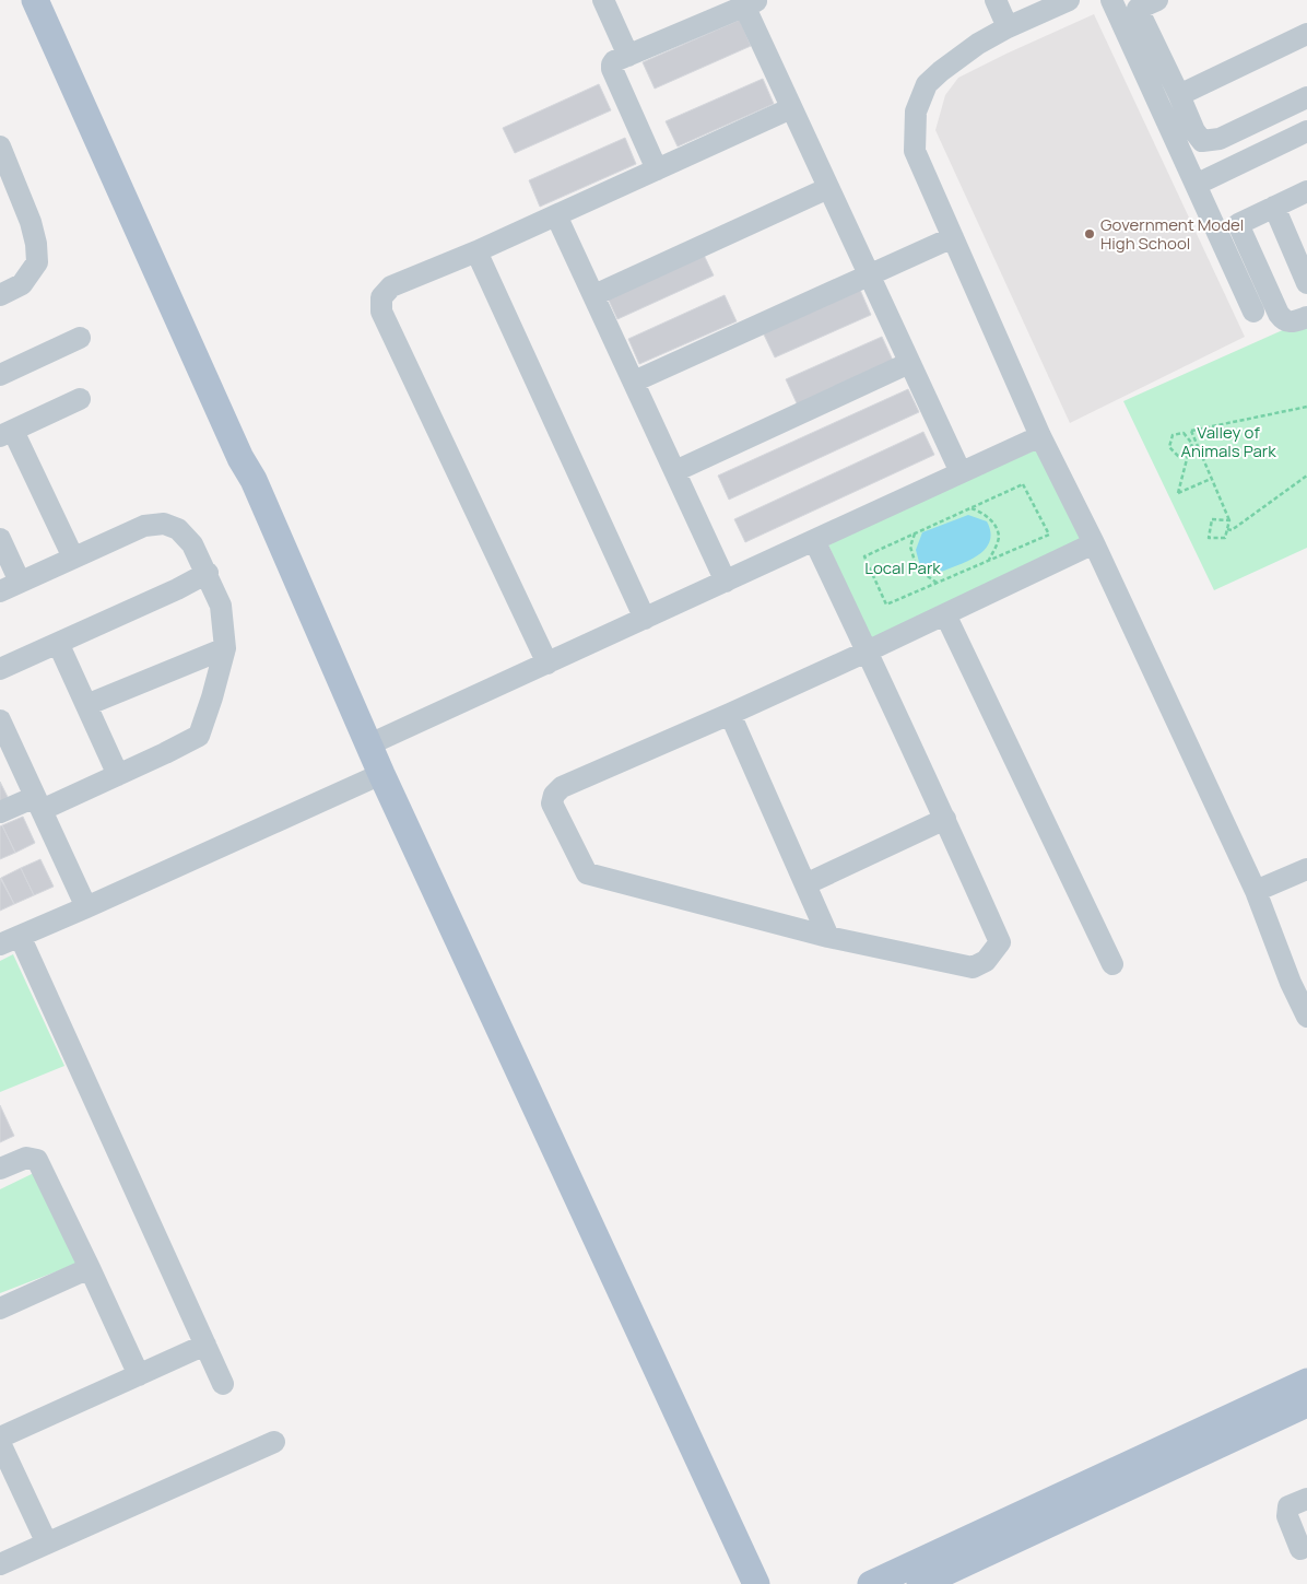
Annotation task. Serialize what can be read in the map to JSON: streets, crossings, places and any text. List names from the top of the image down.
{
  "parks": ["Valley of Animals Park", "Local Park"],
  "places": ["Government Model High School"]
}
